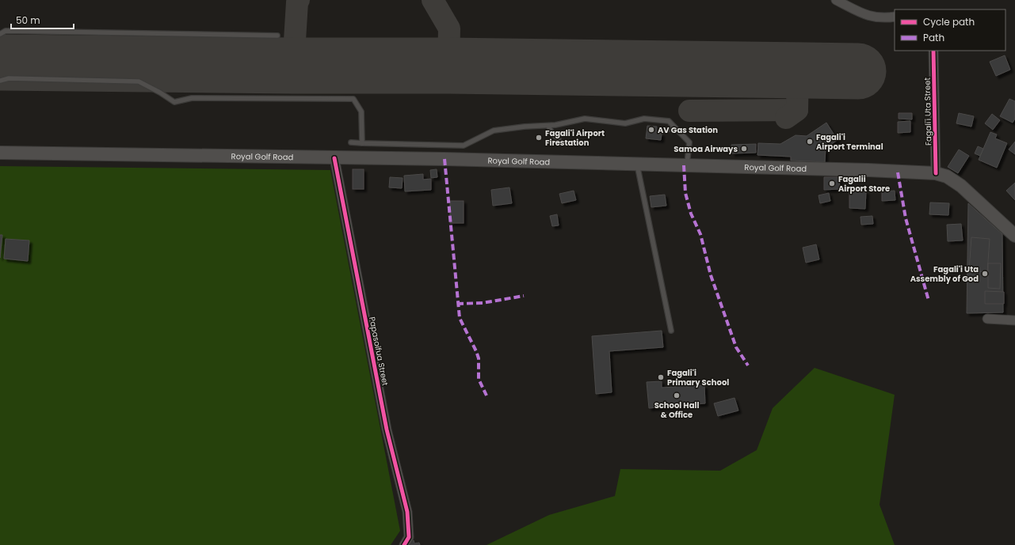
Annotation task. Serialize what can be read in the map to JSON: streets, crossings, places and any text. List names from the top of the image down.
{
  "streets": {
    "main road": ["Royal Golf Road"],
    "street": ["Fagali'i Uta Street", "Papasoifua Street"]
  },
  "crossings": [
    ["Fagali'i Uta Street", "Royal Golf Road"],
    ["Royal Golf Road", "Papasoifua Street"]
  ],
  "places": [
    "AV Gas Station",
    "Fagali'i Airport Firestation",
    "Fagali'i Airport Terminal",
    "Samoa Airways",
    "Fagalii Airport Store",
    "Fagali'i Uta Assembly of God",
    "Fagali'i Primary School",
    "School Hall & Office"
  ],
  "legend": ["Cycle path", "Path"],
  "scale_bar": "50 m"
}
